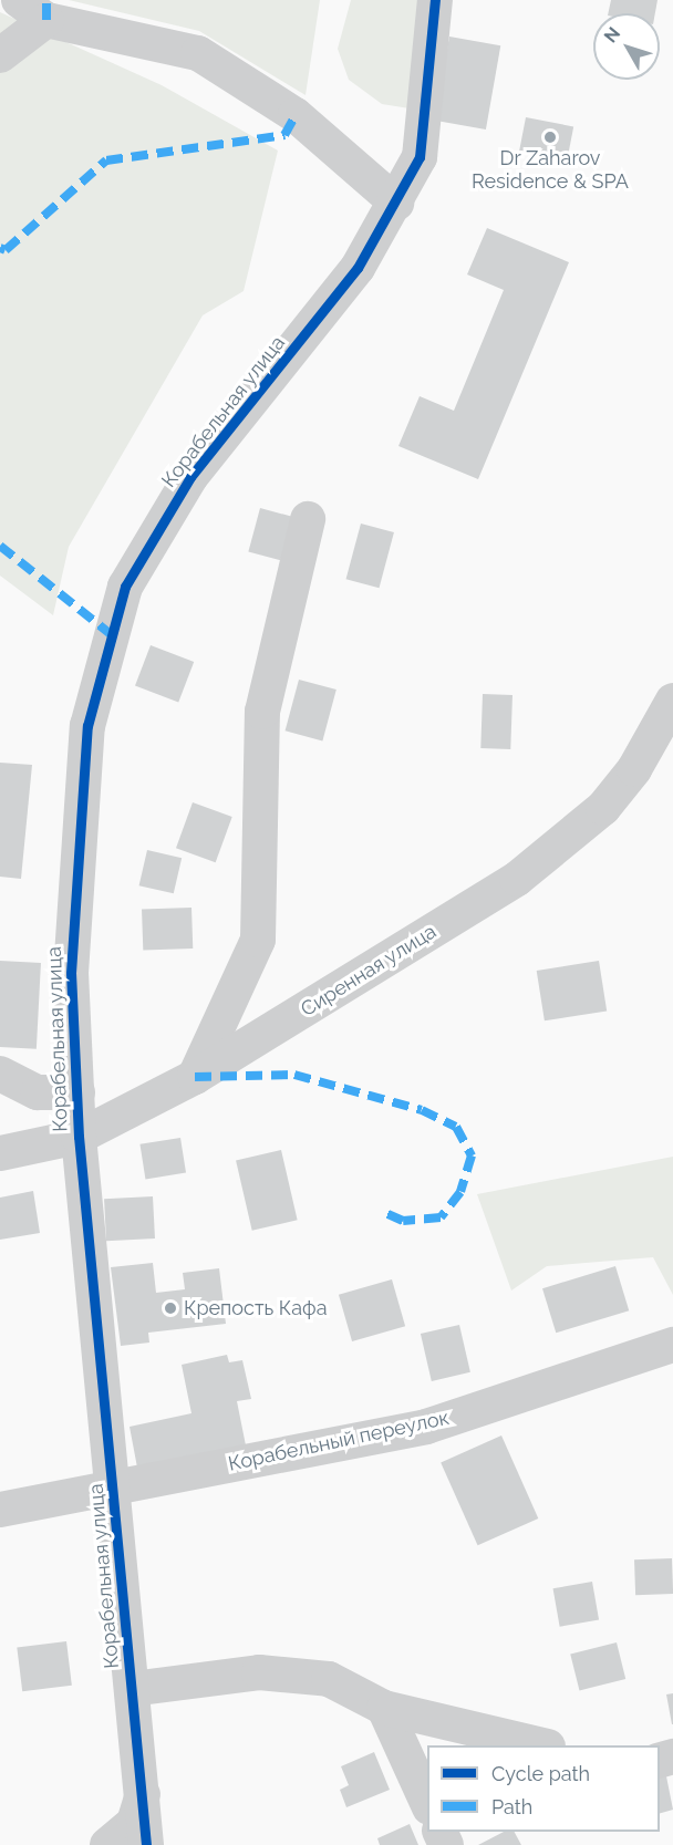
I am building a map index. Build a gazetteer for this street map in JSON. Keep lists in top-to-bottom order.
{
  "streets": {
    "street": ["Корабельная улица", "Сиренная улица", "Корабельный переулок"]
  },
  "crossings": [
    ["Корабельная улица", "Сиренная улица"],
    ["Корабельная улица", "Корабельный переулок"]
  ],
  "places": ["Dr Zaharov Residence & SPA", "Крепость Кафа"],
  "legend": ["Cycle path", "Path"],
  "north": "top left"
}
